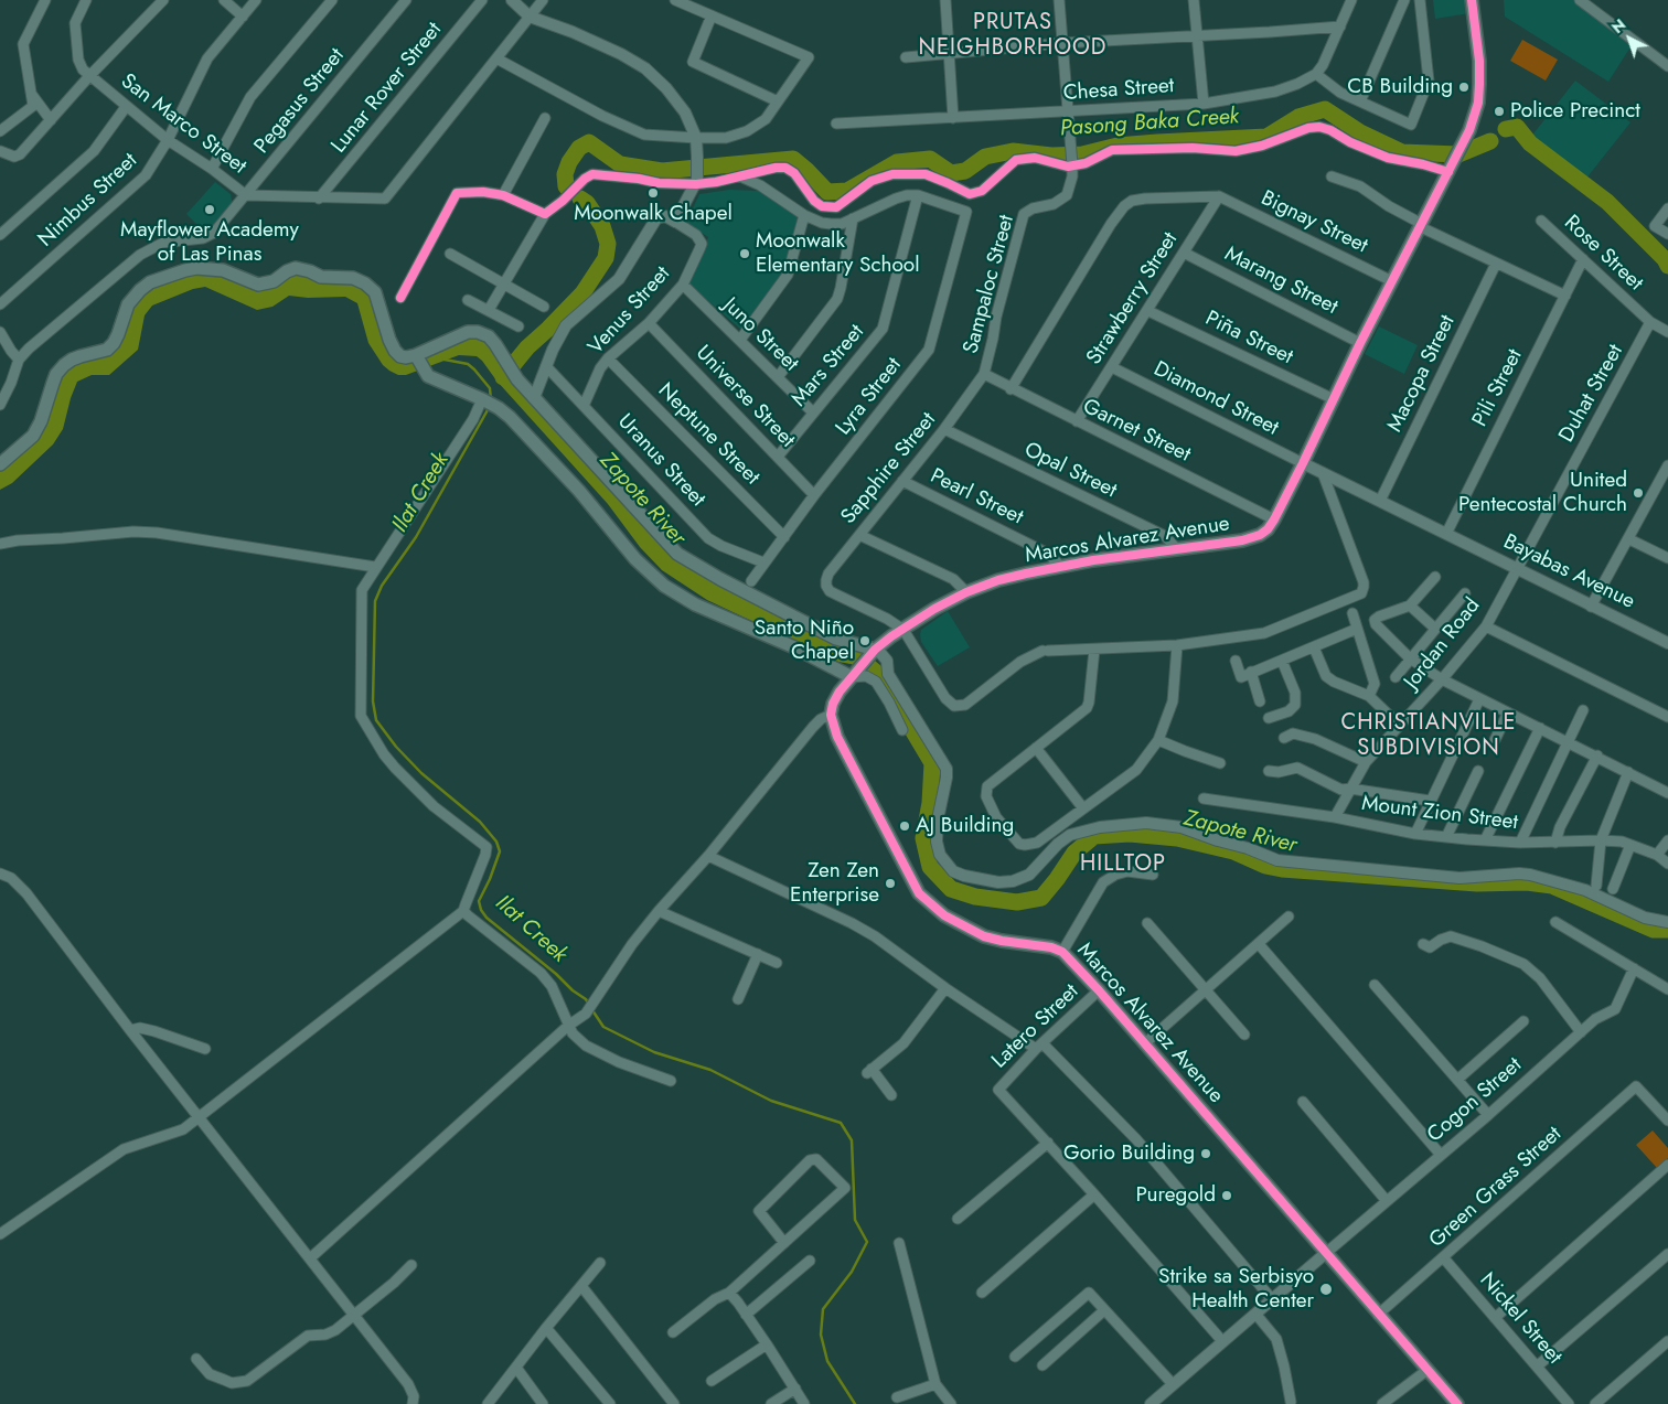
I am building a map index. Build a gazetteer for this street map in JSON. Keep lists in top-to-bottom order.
{
  "streets": {
    "main road": ["Marcos Alvarez Avenue"],
    "street": [
      "Lunar Rover Street",
      "Chesa Street",
      "Pegasus Street",
      "San Marco Street",
      "Nimbus Street",
      "Bignay Street",
      "Rose Street",
      "Marang Street",
      "Sampaloc Street",
      "Strawberry Street",
      "Venus Street",
      "Juno Street",
      "Piña Street",
      "Mars Street",
      "Macopa Street",
      "Pili Street",
      "Duhat Street",
      "Universe Street",
      "Lyra Street",
      "Diamond Street",
      "Garnet Street",
      "Neptune Street",
      "Uranus Street",
      "Sapphire Street",
      "Opal Street",
      "Pearl Street",
      "Bayabas Avenue",
      "Jordan Road",
      "Mount Zion Street",
      "Latero Street",
      "Cogon Street",
      "Green Grass Street",
      "Nickel Street"
    ]
  },
  "crossings": [
    ["Lunar Rover Street", "San Marco Street"],
    ["Pegasus Street", "San Marco Street"],
    ["San Marco Street", "Nimbus Street"],
    ["Bignay Street", "Strawberry Street"],
    ["Bignay Street", "Marcos Alvarez Avenue"],
    ["Rose Street", "Pili Street"],
    ["Rose Street", "Duhat Street"],
    ["Marang Street", "Strawberry Street"],
    ["Marang Street", "Marcos Alvarez Avenue"],
    ["Sampaloc Street", "Garnet Street"],
    ["Sampaloc Street", "Sapphire Street"],
    ["Strawberry Street", "Piña Street"],
    ["Strawberry Street", "Diamond Street"],
    ["Strawberry Street", "Garnet Street"],
    ["Venus Street", "Juno Street"],
    ["Venus Street", "Universe Street"],
    ["Venus Street", "Neptune Street"],
    ["Venus Street", "Uranus Street"],
    ["Juno Street", "Mars Street"],
    ["Piña Street", "Marcos Alvarez Avenue"],
    ["Mars Street", "Universe Street"],
    ["Mars Street", "Lyra Street"],
    ["Macopa Street", "Bayabas Avenue"],
    ["Pili Street", "Bayabas Avenue"],
    ["Duhat Street", "Bayabas Avenue"],
    ["Duhat Street", "Jordan Road"],
    ["Universe Street", "Lyra Street"],
    ["Lyra Street", "Neptune Street"],
    ["Lyra Street", "Uranus Street"],
    ["Diamond Street", "Marcos Alvarez Avenue"],
    ["Diamond Street", "Bayabas Avenue"],
    ["Garnet Street", "Sapphire Street"],
    ["Garnet Street", "Marcos Alvarez Avenue"],
    ["Sapphire Street", "Opal Street"],
    ["Sapphire Street", "Pearl Street"],
    ["Sapphire Street", "Marcos Alvarez Avenue"],
    ["Opal Street", "Marcos Alvarez Avenue"],
    ["Pearl Street", "Marcos Alvarez Avenue"],
    ["Marcos Alvarez Avenue", "Bayabas Avenue"],
    ["Marcos Alvarez Avenue", "Latero Street"],
    ["Marcos Alvarez Avenue", "Cogon Street"],
    ["Marcos Alvarez Avenue", "Green Grass Street"],
    ["Bayabas Avenue", "Jordan Road"],
    ["Jordan Road", "Mount Zion Street"],
    ["Green Grass Street", "Nickel Street"]
  ],
  "districts": ["PRUTAS NEIGHBORHOOD", "CHRISTIANVILLE SUBDIVISION", "HILLTOP"],
  "water": ["Pasong Baka Creek", "Ilat Creek", "Zapote River"],
  "places": [
    "CB Building",
    "Police Precinct",
    "Moonwalk Chapel",
    "Mayflower Academy of Las Pinas",
    "Moonwalk Elementary School",
    "United Pentecostal Church",
    "Santo Niño Chapel",
    "AJ Building",
    "Zen Zen Enterprise",
    "Gorio Building",
    "Puregold",
    "Strike sa Serbisyo Health Center"
  ],
  "north": "top left"
}
